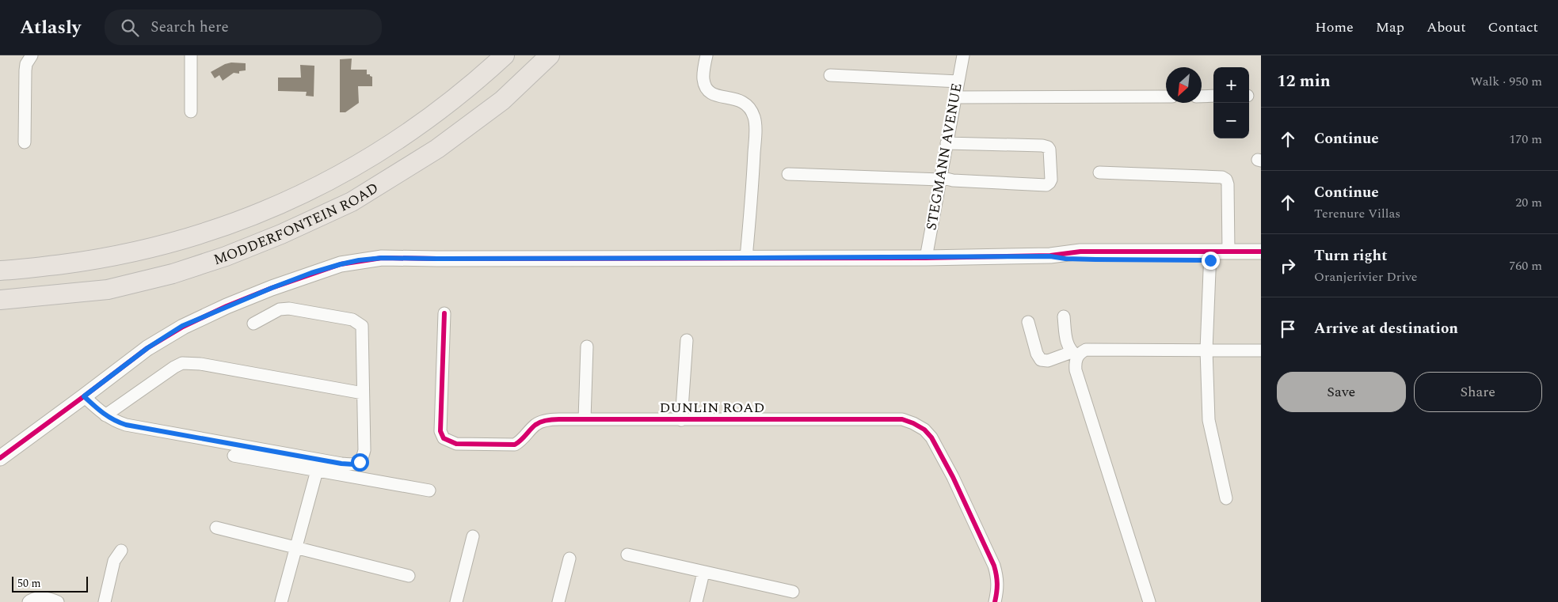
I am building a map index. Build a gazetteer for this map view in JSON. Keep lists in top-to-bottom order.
{
  "streets": {
    "main road": ["MODDERFONTEIN ROAD"],
    "street": ["STEGMANN AVENUE", "DUNLIN ROAD"]
  },
  "scale_bar": "50 m",
  "north": "bottom left",
  "page": {
    "header": "Atlasly",
    "search": "Search here",
    "nav": [
      "Home",
      "Map",
      "About",
      "Contact"
    ],
    "heading": ["12 min", "Walk · 950 m"],
    "map_buttons": ["+", "−"],
    "list": [
      ["Continue", "170 m"],
      ["Continue", "Terenure Villas", "20 m"],
      ["Turn right", "Oranjerivier Drive", "760 m"],
      "Arrive at destination"
    ],
    "buttons": ["Save", "Share"],
    "scale": "50 m"
  }
}
